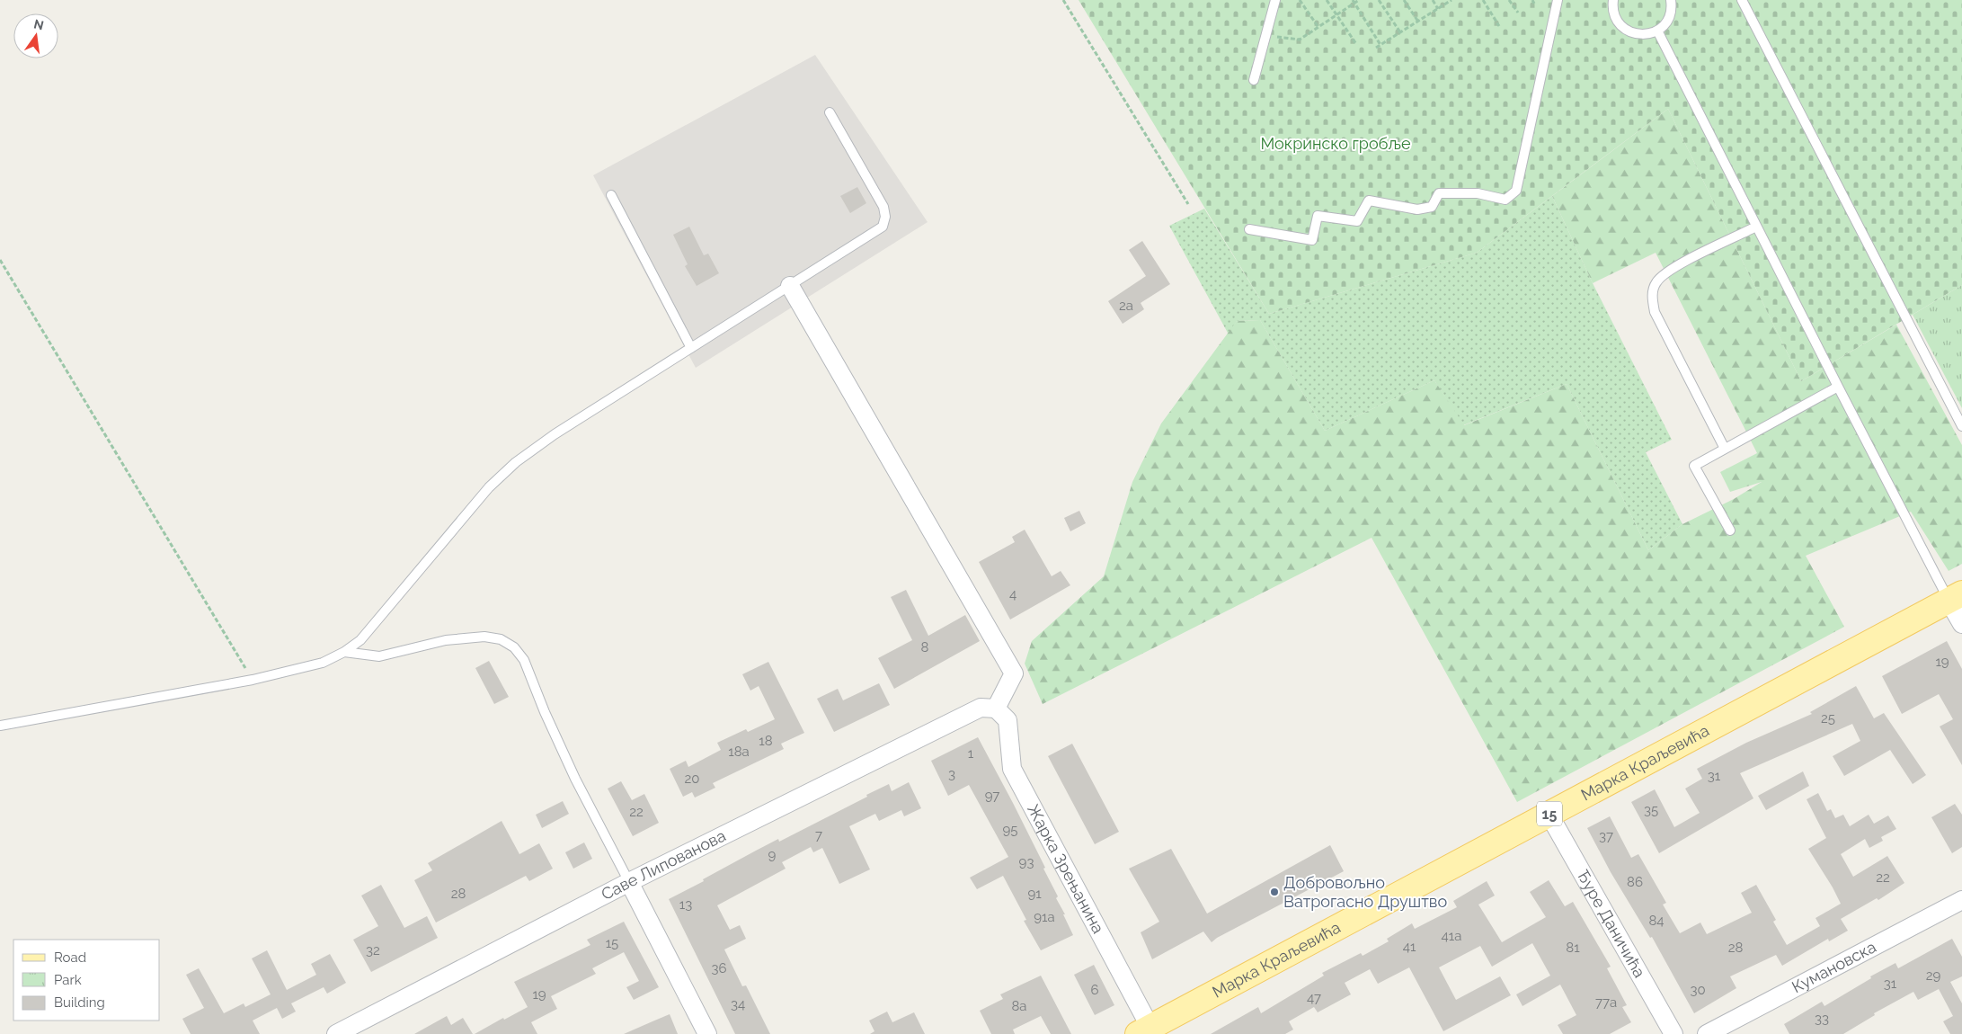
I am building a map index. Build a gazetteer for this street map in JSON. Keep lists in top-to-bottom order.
{
  "streets": {
    "main road": ["Марка Краљевића", "15"],
    "street": [
      "Саве Липованова",
      "Жарка Зрењанина",
      "Ђуре Даничића",
      "Кумановска"
    ]
  },
  "crossings": [
    ["Марка Краљевића", "Жарка Зрењанина"],
    ["Марка Краљевића", "Ђуре Даничића"],
    ["Саве Липованова", "Жарка Зрењанина"]
  ],
  "parks": ["Мокринско гробље"],
  "places": ["Добровољно Ватрогасно Друштво"],
  "house_numbers": [
    "2a",
    "4",
    "8",
    "19",
    "25",
    "18",
    "18a",
    "1",
    "3",
    "31",
    "20",
    "97",
    "35",
    "22",
    "95",
    "7",
    "37",
    "9",
    "93",
    "22",
    "86",
    "28",
    "91",
    "13",
    "91a",
    "84",
    "41a",
    "15",
    "41",
    "81",
    "28",
    "32",
    "36",
    "29",
    "31",
    "6",
    "30",
    "19",
    "47",
    "77a",
    "34",
    "8a",
    "33"
  ],
  "legend": ["Road", "Park", "Building"],
  "north": "top"
}
